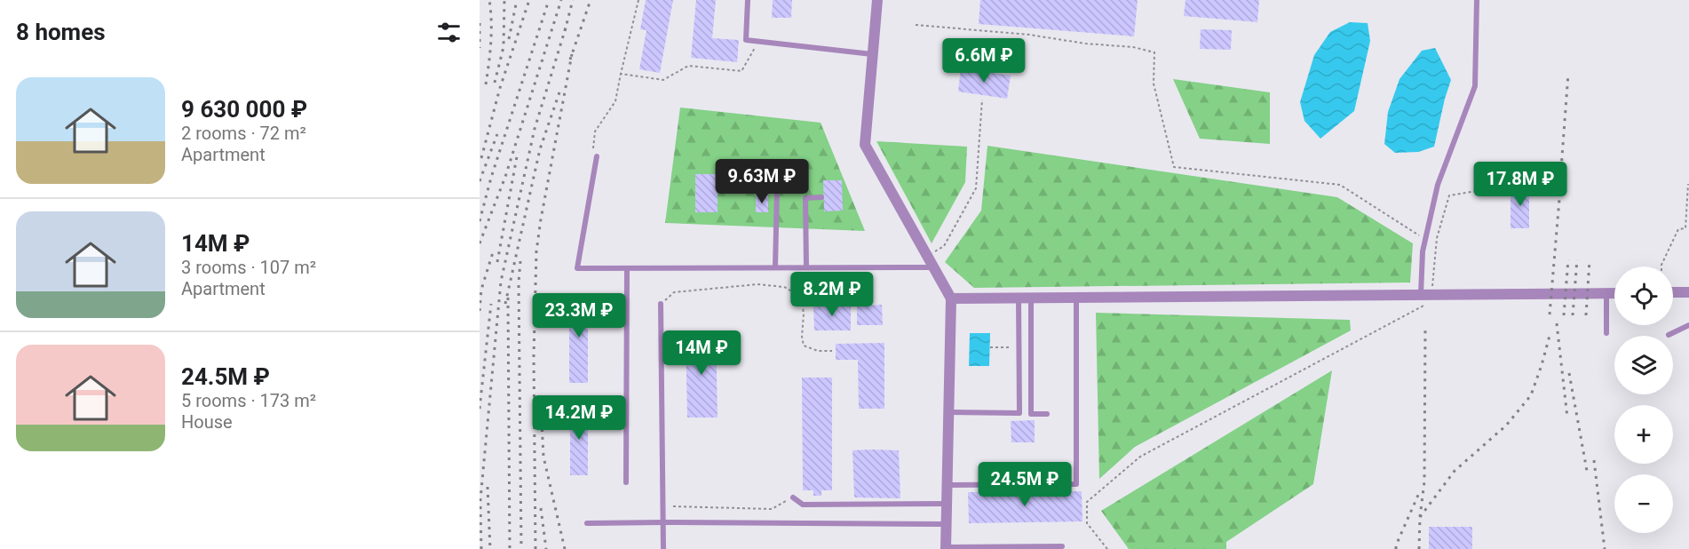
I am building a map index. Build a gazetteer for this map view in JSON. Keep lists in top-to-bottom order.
{
  "page": {
    "heading": "8 homes",
    "price": [
      "6.6M ₽",
      "9.63M ₽",
      "17.8M ₽",
      "8.2M ₽",
      "23.3M ₽",
      "14M ₽",
      "14.2M ₽",
      "24.5M ₽"
    ],
    "list": [
      {
        "name": "9 630 000 ₽",
        "note": "2 rooms · 72 m² · Apartment"
      },
      {
        "name": "14M ₽",
        "note": "3 rooms · 107 m² · Apartment"
      },
      {
        "name": "24.5M ₽",
        "note": "5 rooms · 173 m² · House"
      }
    ],
    "map_buttons": ["+", "−"]
  }
}
